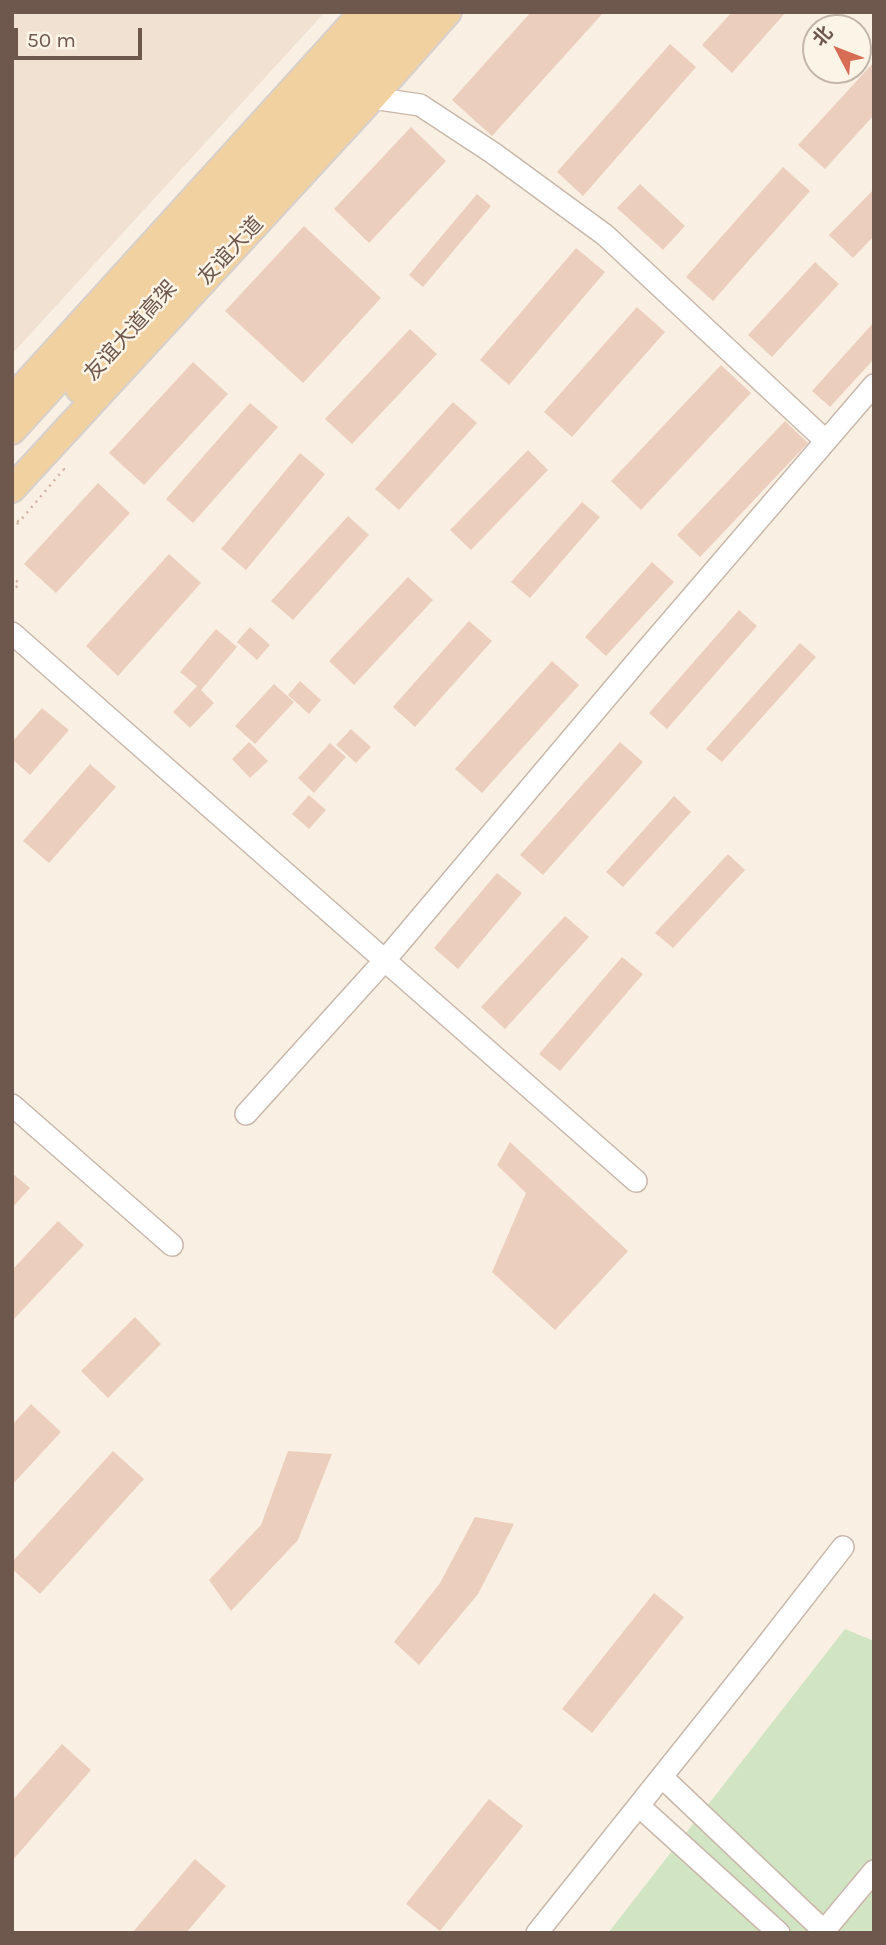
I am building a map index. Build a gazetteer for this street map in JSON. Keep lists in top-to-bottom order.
{
  "streets": {
    "main road": ["友谊大道", "友谊大道高架"]
  },
  "scale_bar": "50 m",
  "north": "top left"
}
